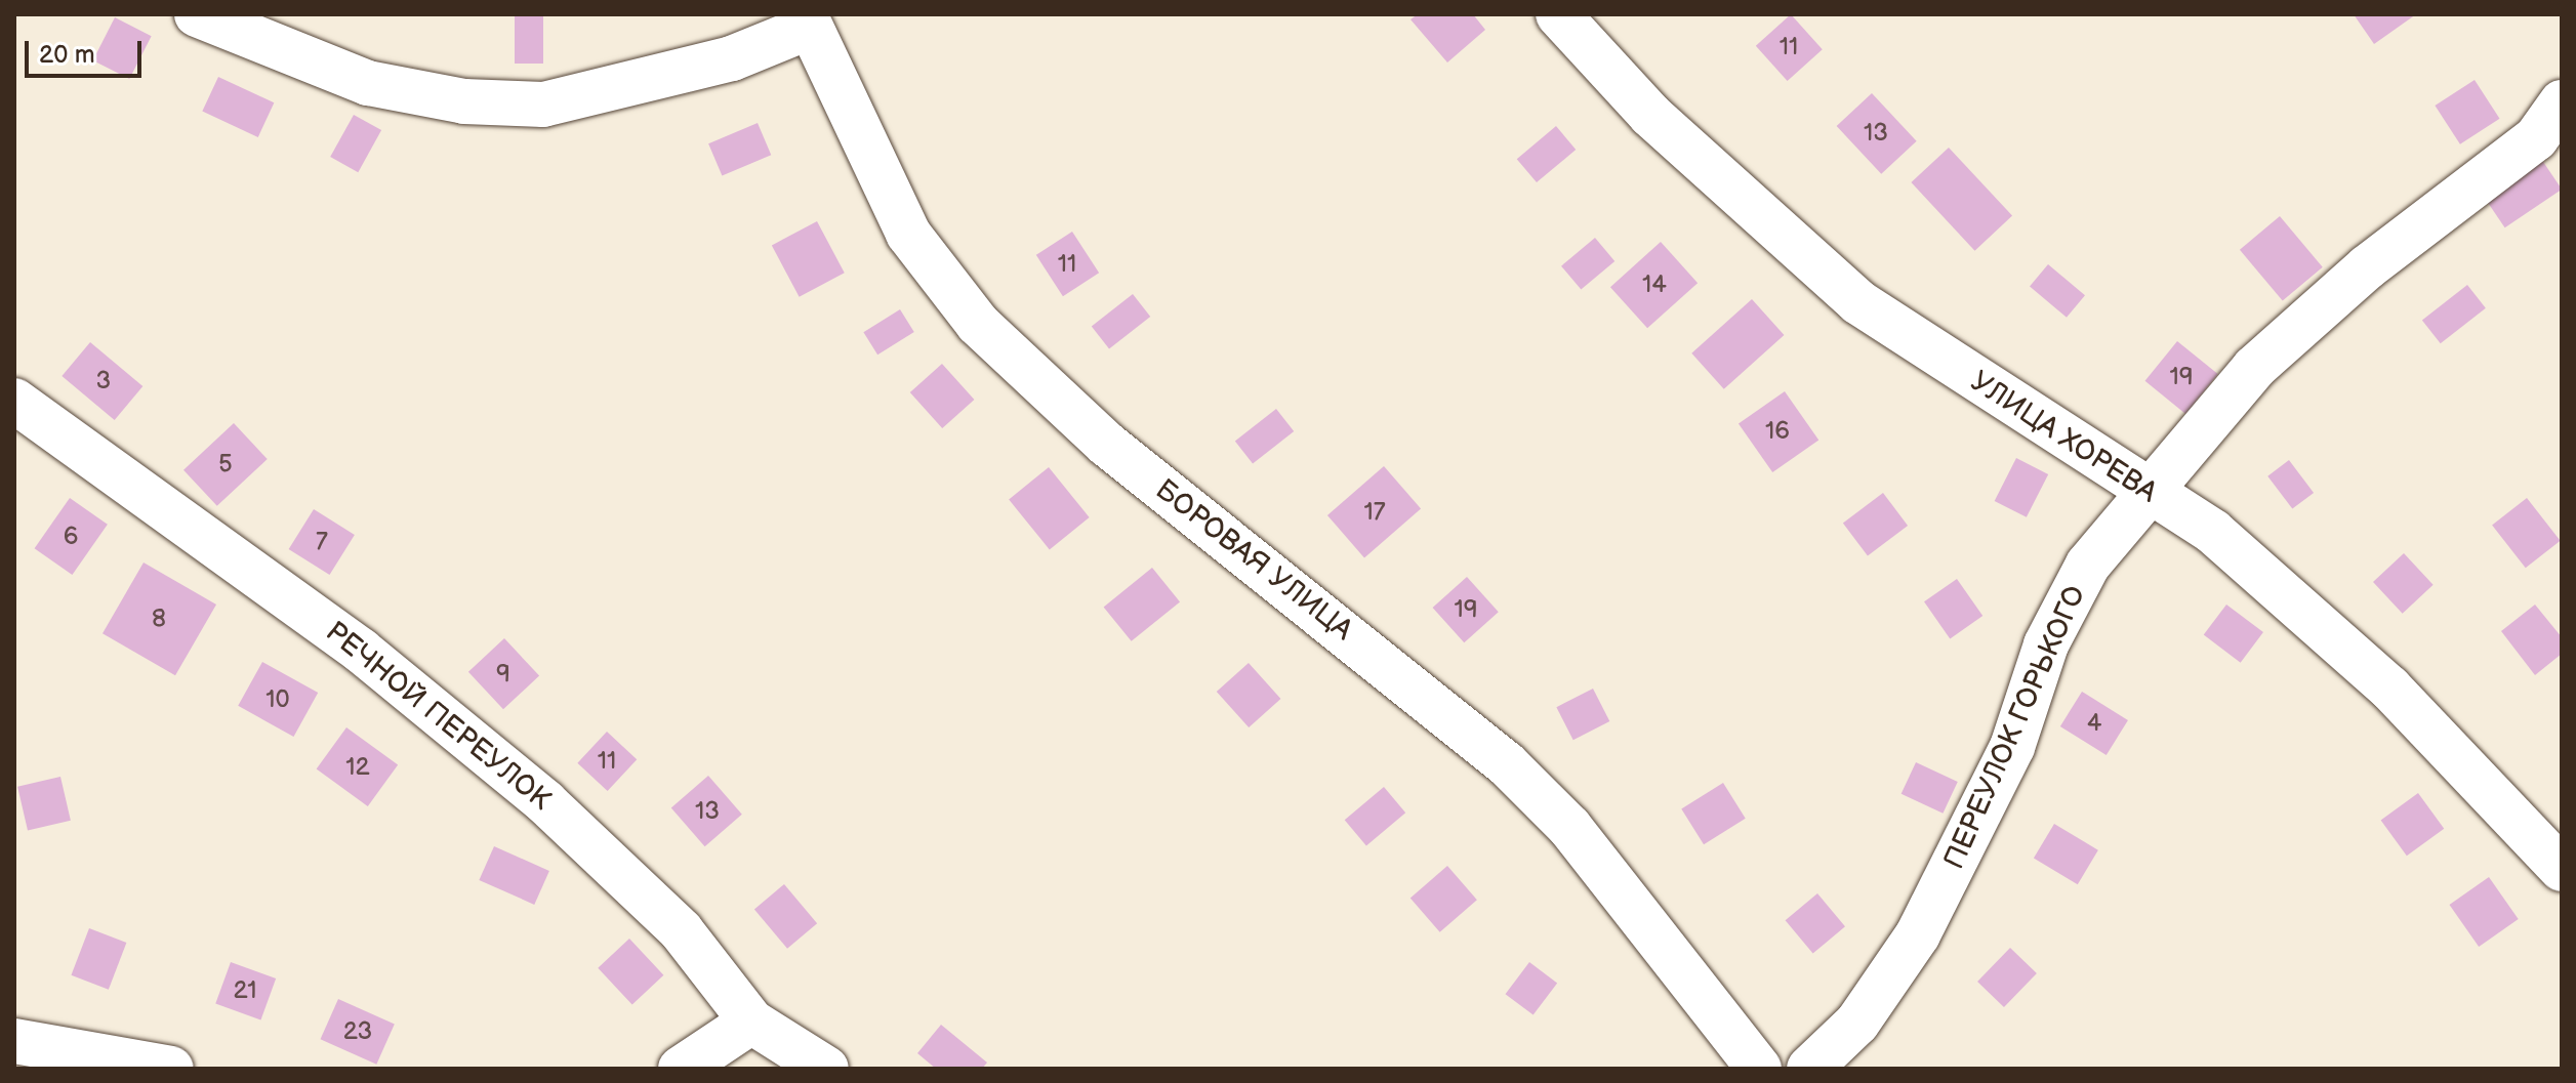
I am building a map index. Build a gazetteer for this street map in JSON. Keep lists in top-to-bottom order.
{
  "streets": {
    "street": [
      "УЛИЦА ХОРЕВА",
      "БОРОВАЯ УЛИЦА",
      "РЕЧНОЙ ПЕРЕУЛОК",
      "ПЕРЕУЛОК ГОРЬКОГО"
    ]
  },
  "crossings": [
    ["УЛИЦА ХОРЕВА", "ПЕРЕУЛОК ГОРЬКОГО"]
  ],
  "house_numbers": [
    "11",
    "13",
    "11",
    "14",
    "19",
    "3",
    "16",
    "5",
    "17",
    "6",
    "7",
    "19",
    "8",
    "9",
    "10",
    "4",
    "11",
    "12",
    "13",
    "21",
    "23"
  ],
  "scale_bar": "20 m"
}
